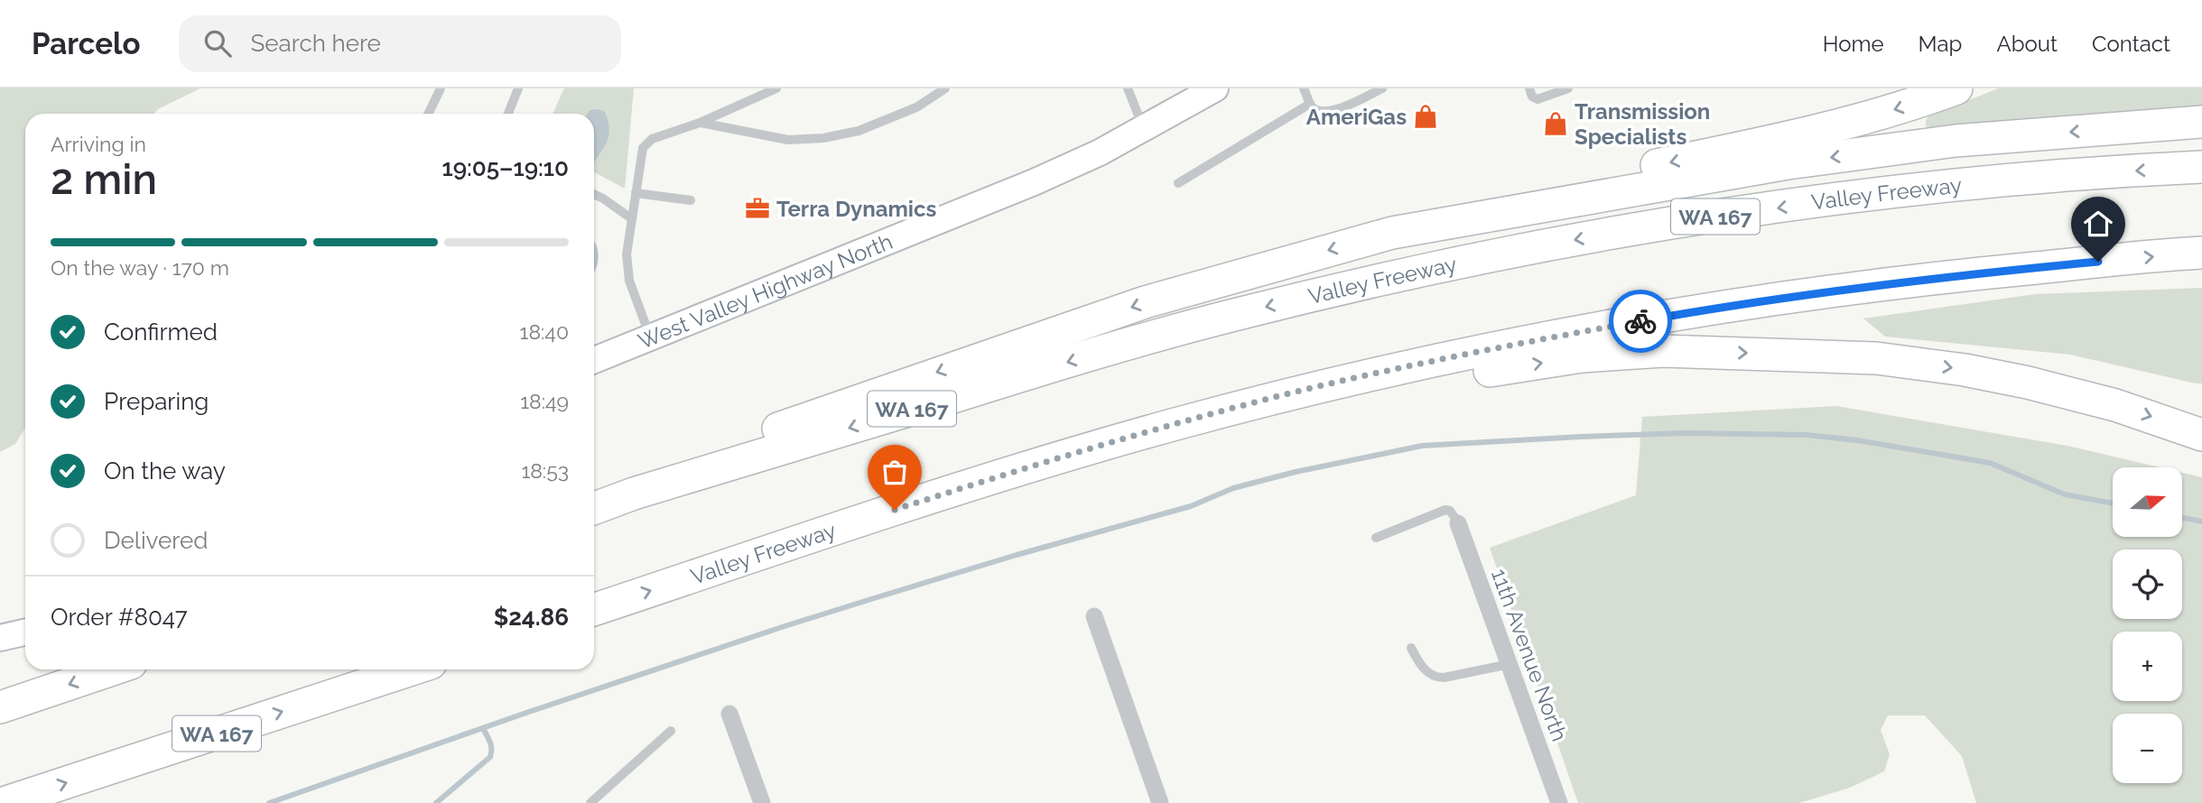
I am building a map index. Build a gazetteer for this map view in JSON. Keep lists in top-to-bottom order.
{
  "streets": {
    "highway": ["Valley Freeway", "WA 167"],
    "main road": ["West Valley Highway North"],
    "street": ["11th Avenue North"]
  },
  "places": {
    "shop": ["AmeriGas", "Transmission Specialists"],
    "office": ["Terra Dynamics"]
  },
  "north": "right",
  "page": {
    "header": "Parcelo",
    "search": "Search here",
    "nav": [
      "Home",
      "Map",
      "About",
      "Contact"
    ],
    "heading": ["2 min", "Arriving in", "19:05–19:10"],
    "panel": ["Order #8047", "$24.86"],
    "bar": "On the way · 170 m",
    "list": [
      ["Confirmed", "18:40"],
      ["Preparing", "18:49"],
      ["On the way", "18:53"],
      "Delivered"
    ],
    "map_buttons": ["+", "−"]
  }
}
